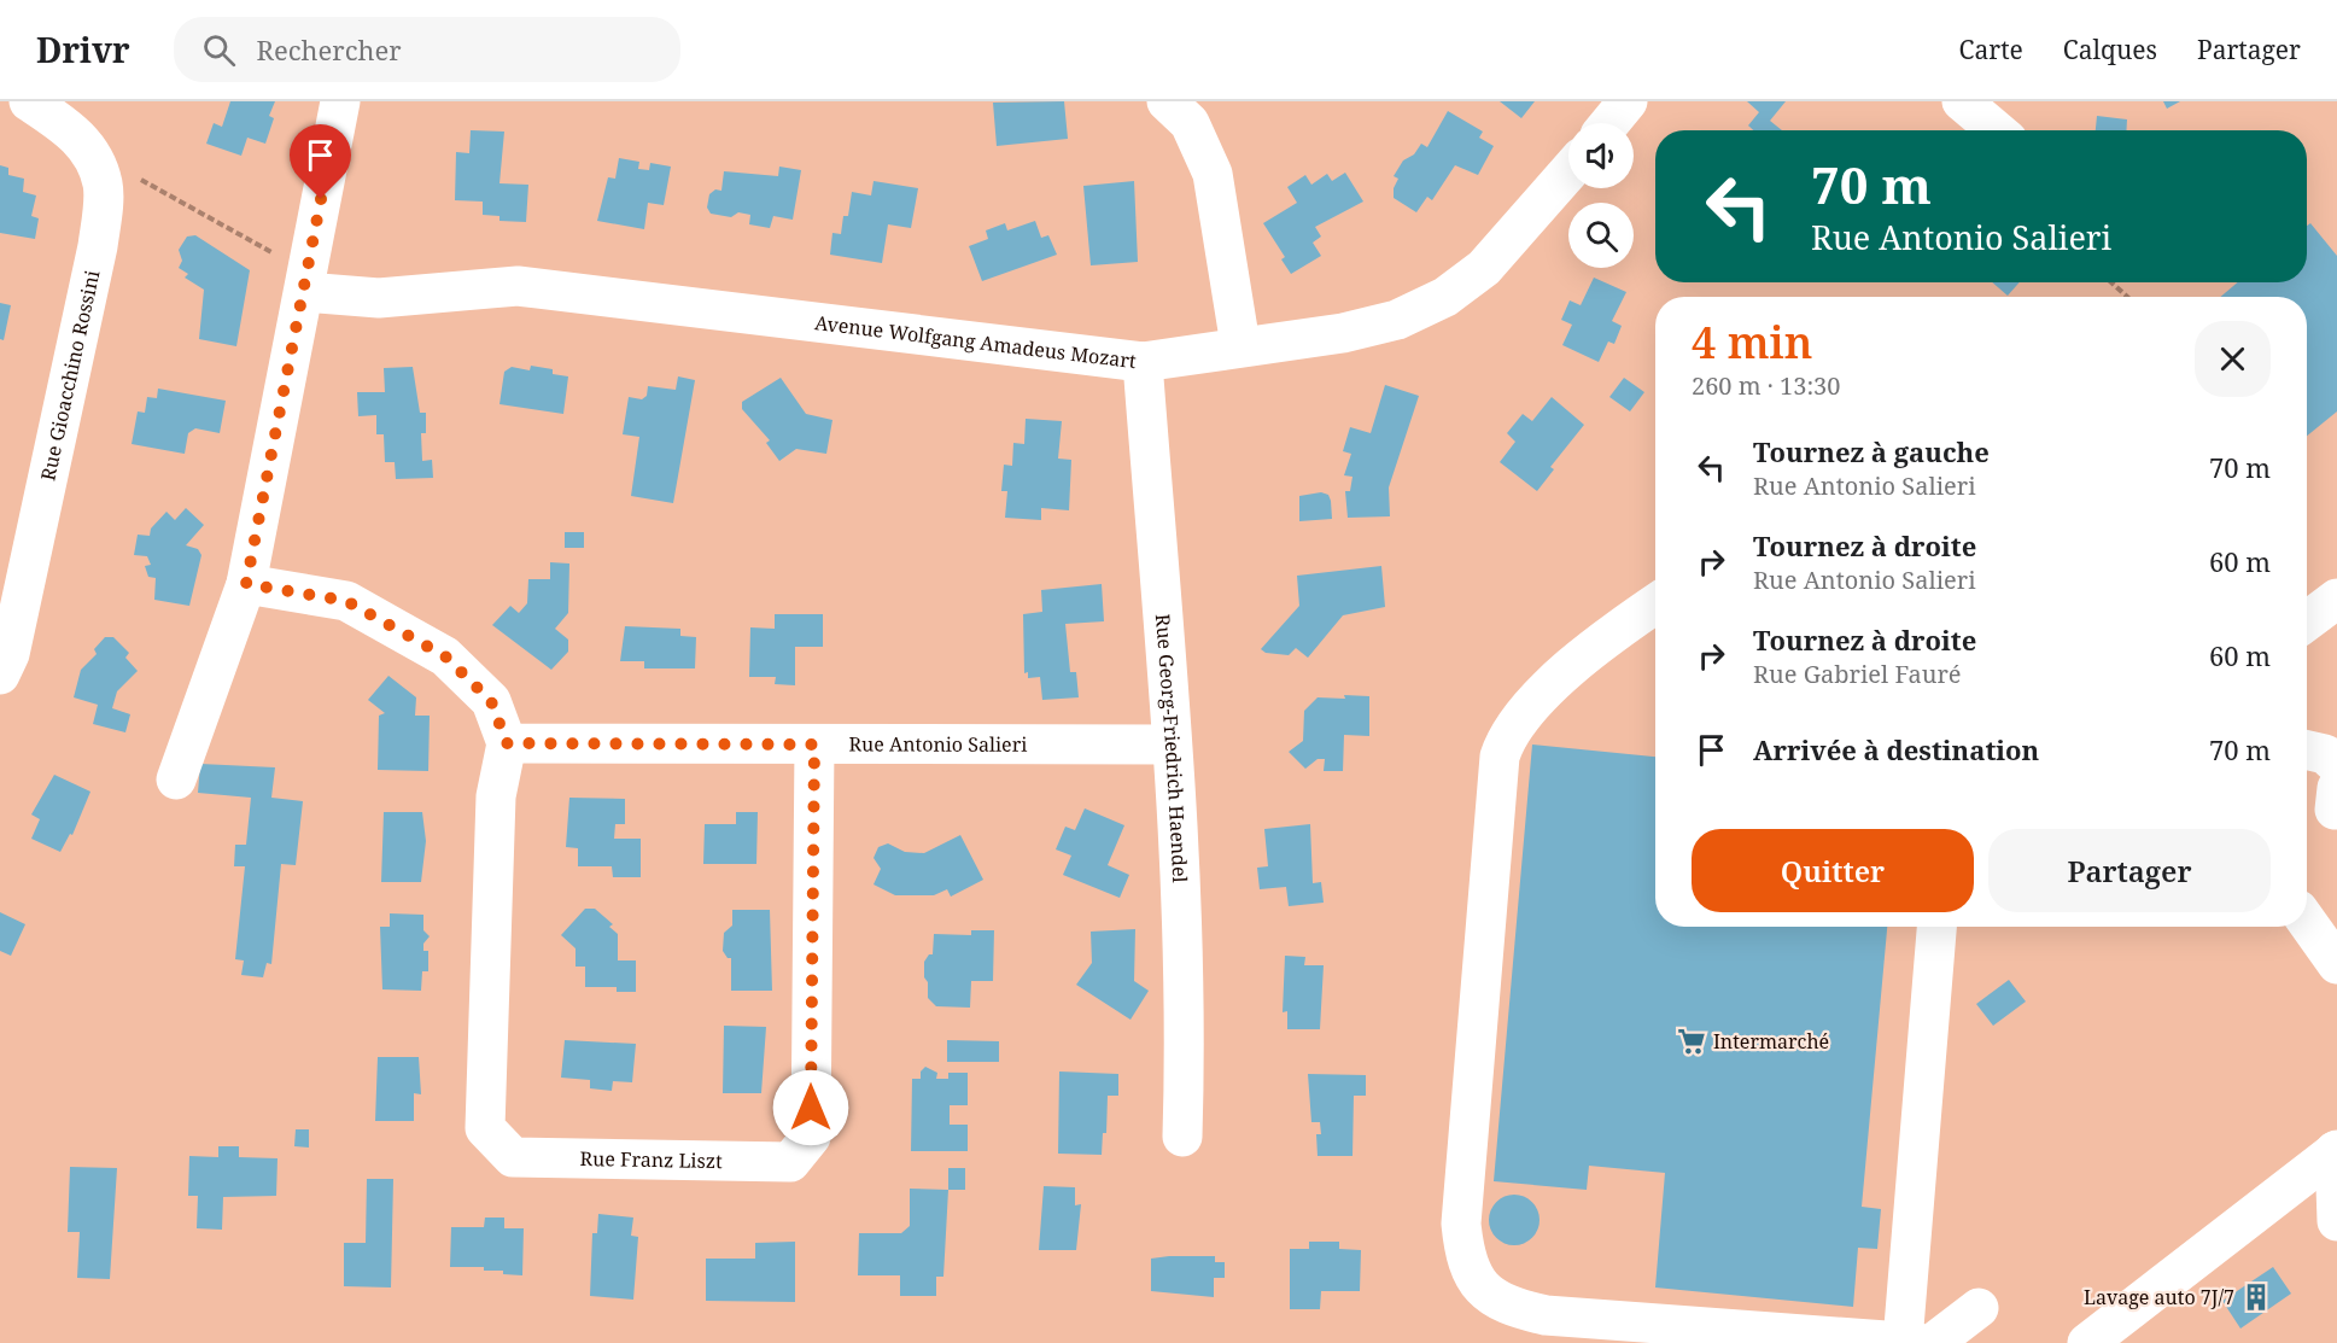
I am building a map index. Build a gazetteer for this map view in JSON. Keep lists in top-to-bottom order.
{
  "streets": {
    "street": [
      "Avenue Wolfgang Amadeus Mozart",
      "Rue Gioacchino Rossini",
      "Rue Antonio Salieri",
      "Rue Georg-Friedrich Haendel",
      "Rue Franz Liszt"
    ]
  },
  "crossings": [
    ["Avenue Wolfgang Amadeus Mozart", "Rue Georg-Friedrich Haendel"],
    ["Rue Antonio Salieri", "Rue Georg-Friedrich Haendel"],
    ["Rue Antonio Salieri", "Rue Franz Liszt"]
  ],
  "places": {
    "supermarket": ["Intermarché"],
    "building": ["Lavage auto 7J/7"]
  },
  "page": {
    "header": "Drivr",
    "search": "Rechercher",
    "nav": ["Carte", "Calques", "Partager"],
    "turn": ["70 m", "Rue Antonio Salieri"],
    "heading": ["4 min", "260 m · 13:30"],
    "list": [
      {
        "name": "Tournez à gauche",
        "note": "Rue Antonio Salieri",
        "value": "70 m"
      },
      {
        "name": "Tournez à droite",
        "note": "Rue Antonio Salieri",
        "value": "60 m"
      },
      {
        "name": "Tournez à droite",
        "note": "Rue Gabriel Fauré",
        "value": "60 m"
      },
      {
        "name": "Arrivée à destination",
        "value": "70 m"
      }
    ],
    "buttons": ["Quitter", "Partager"]
  }
}
